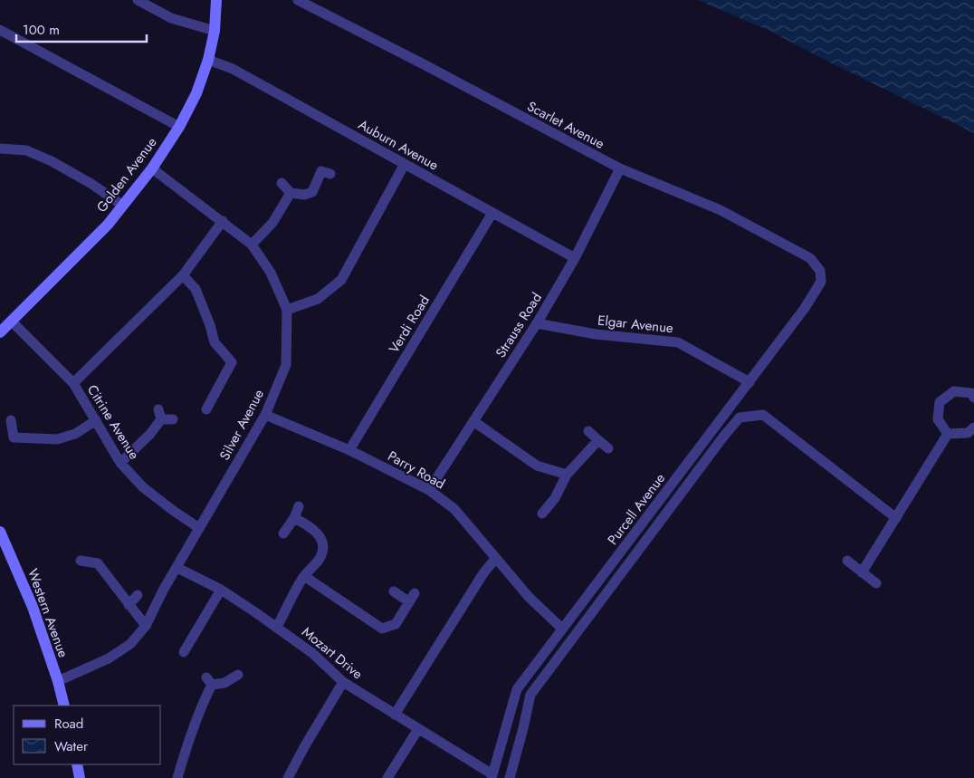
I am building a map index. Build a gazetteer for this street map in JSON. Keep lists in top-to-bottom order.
{
  "streets": {
    "street": [
      "Scarlet Avenue",
      "Auburn Avenue",
      "Golden Avenue",
      "Verdi Road",
      "Elgar Avenue",
      "Strauss Road",
      "Citrine Avenue",
      "Silver Avenue",
      "Parry Road",
      "Purcell Avenue",
      "Western Avenue",
      "Mozart Drive"
    ]
  },
  "crossings": [
    ["Scarlet Avenue", "Strauss Road"],
    ["Scarlet Avenue", "Purcell Avenue"],
    ["Auburn Avenue", "Golden Avenue"],
    ["Auburn Avenue", "Verdi Road"],
    ["Auburn Avenue", "Strauss Road"],
    ["Golden Avenue", "Citrine Avenue"],
    ["Golden Avenue", "Silver Avenue"],
    ["Verdi Road", "Parry Road"],
    ["Elgar Avenue", "Strauss Road"],
    ["Elgar Avenue", "Purcell Avenue"],
    ["Strauss Road", "Parry Road"],
    ["Citrine Avenue", "Silver Avenue"],
    ["Silver Avenue", "Parry Road"],
    ["Silver Avenue", "Western Avenue"],
    ["Silver Avenue", "Mozart Drive"],
    ["Parry Road", "Purcell Avenue"],
    ["Purcell Avenue", "Mozart Drive"]
  ],
  "legend": ["Road", "Water"],
  "scale_bar": "100 m"
}
